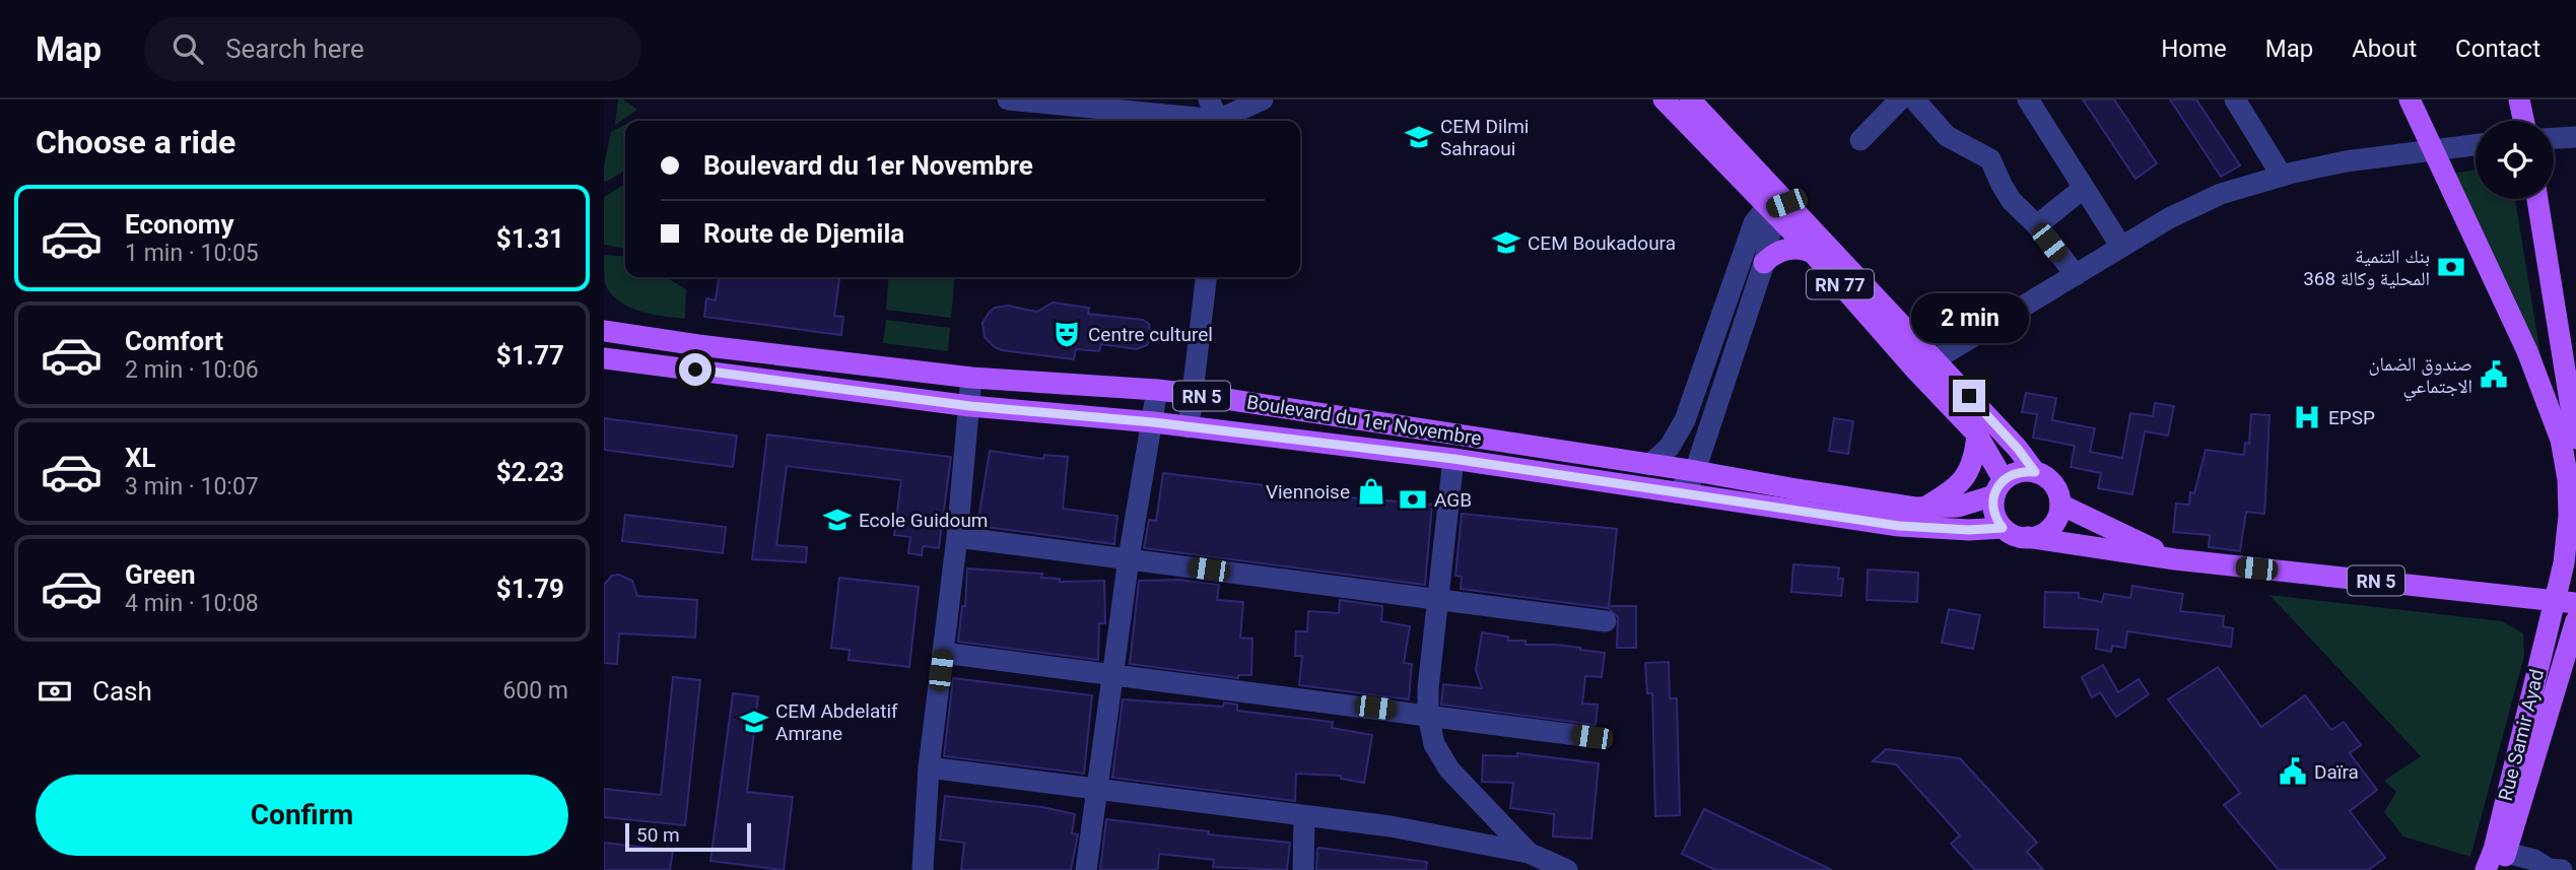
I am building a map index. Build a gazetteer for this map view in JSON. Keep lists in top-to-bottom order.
{
  "streets": {
    "main road": [
      "RN 77",
      "RN 5",
      "Boulevard du 1er Novembre",
      "Rue Samir Ayad"
    ]
  },
  "crossings": [
    ["RN 77", "RN 5"],
    ["RN 77", "Boulevard du 1er Novembre"],
    ["RN 5", "Boulevard du 1er Novembre"],
    ["RN 5", "Rue Samir Ayad"]
  ],
  "places": {
    "school or university": [
      "CEM Dilmi Sahraoui",
      "CEM Boukadoura",
      "Ecole Guidoum",
      "CEM Abdelatif Amrane"
    ],
    "bank": ["بنك التنمية المحلية وكالة 368", "AGB"],
    "theatre": ["Centre culturel"],
    "public building": ["صندوق الضمان الاجتماعي", "Daïra"],
    "hospital": ["EPSP"],
    "shop": ["Viennoise"]
  },
  "scale_bar": "50 m",
  "page": {
    "header": "Map",
    "search": "Search here",
    "nav": [
      "Home",
      "Map",
      "About",
      "Contact"
    ],
    "heading": "Choose a ride",
    "banner": ["Boulevard du 1er Novembre", "Route de Djemila"],
    "list": [
      {
        "name": "Economy",
        "note": "1 min · 10:05",
        "value": "$1.31"
      },
      {
        "name": "Comfort",
        "note": "2 min · 10:06",
        "value": "$1.77"
      },
      {
        "name": "XL",
        "note": "3 min · 10:07",
        "value": "$2.23"
      },
      {
        "name": "Green",
        "note": "4 min · 10:08",
        "value": "$1.79"
      }
    ],
    "bubble": "2 min",
    "pay": ["Cash", "600 m"],
    "buttons": "Confirm",
    "scale": "50 m"
  }
}
